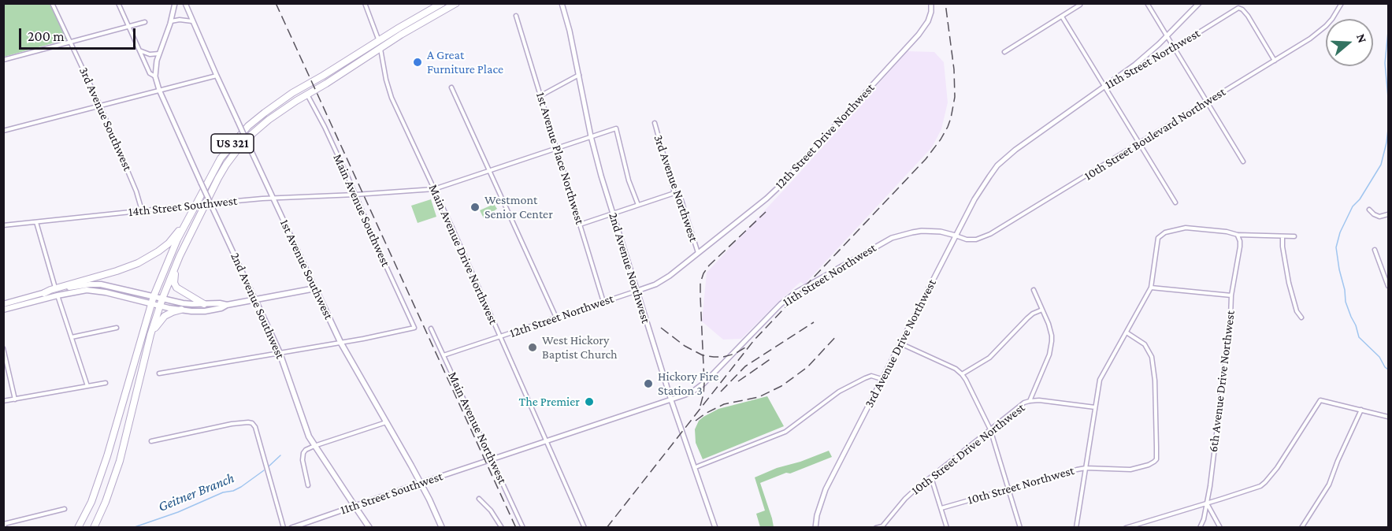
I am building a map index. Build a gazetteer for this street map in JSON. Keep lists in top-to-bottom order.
{
  "streets": {
    "highway": ["US 321"],
    "main road": [
      "11th Street Northwest",
      "12th Street Drive Northwest",
      "2nd Avenue Northwest",
      "1st Avenue Southwest",
      "2nd Avenue Southwest",
      "12th Street Northwest",
      "3rd Avenue Drive Northwest",
      "11th Street Southwest"
    ],
    "street": [
      "3rd Avenue Southwest",
      "10th Street Boulevard Northwest",
      "1st Avenue Place Northwest",
      "3rd Avenue Northwest",
      "14th Street Southwest",
      "Main Avenue Southwest",
      "Main Avenue Drive Northwest",
      "6th Avenue Drive Northwest",
      "Main Avenue Northwest",
      "10th Street Drive Northwest",
      "10th Street Northwest"
    ]
  },
  "crossings": [
    ["11th Street Northwest", "10th Street Boulevard Northwest"],
    ["11th Street Northwest", "Main Avenue Drive Northwest"],
    ["11th Street Northwest", "2nd Avenue Northwest"],
    ["11th Street Northwest", "3rd Avenue Drive Northwest"],
    ["11th Street Northwest", "Main Avenue Northwest"],
    ["11th Street Northwest", "11th Street Southwest"],
    ["3rd Avenue Southwest", "14th Street Southwest"],
    ["10th Street Boulevard Northwest", "3rd Avenue Drive Northwest"],
    ["12th Street Drive Northwest", "3rd Avenue Northwest"],
    ["12th Street Drive Northwest", "12th Street Northwest"],
    ["US 321", "Main Avenue Southwest"],
    ["US 321", "Main Avenue Drive Northwest"],
    ["1st Avenue Place Northwest", "14th Street Southwest"],
    ["1st Avenue Place Northwest", "12th Street Northwest"],
    ["3rd Avenue Northwest", "12th Street Northwest"],
    ["14th Street Southwest", "Main Avenue Southwest"],
    ["14th Street Southwest", "Main Avenue Drive Northwest"],
    ["14th Street Southwest", "2nd Avenue Northwest"],
    ["14th Street Southwest", "1st Avenue Southwest"],
    ["14th Street Southwest", "2nd Avenue Southwest"],
    ["Main Avenue Southwest", "1st Avenue Southwest"],
    ["Main Avenue Drive Northwest", "12th Street Northwest"],
    ["2nd Avenue Northwest", "12th Street Northwest"],
    ["1st Avenue Southwest", "11th Street Southwest"],
    ["2nd Avenue Southwest", "11th Street Southwest"],
    ["12th Street Northwest", "Main Avenue Northwest"],
    ["Main Avenue Northwest", "11th Street Southwest"]
  ],
  "water": ["Geitner Branch"],
  "places": [
    "A Great Furniture Place",
    "Westmont Senior Center",
    "West Hickory Baptist Church",
    "Hickory Fire Station 3",
    "The Premier"
  ],
  "scale_bar": "200 m",
  "north": "right"
}
